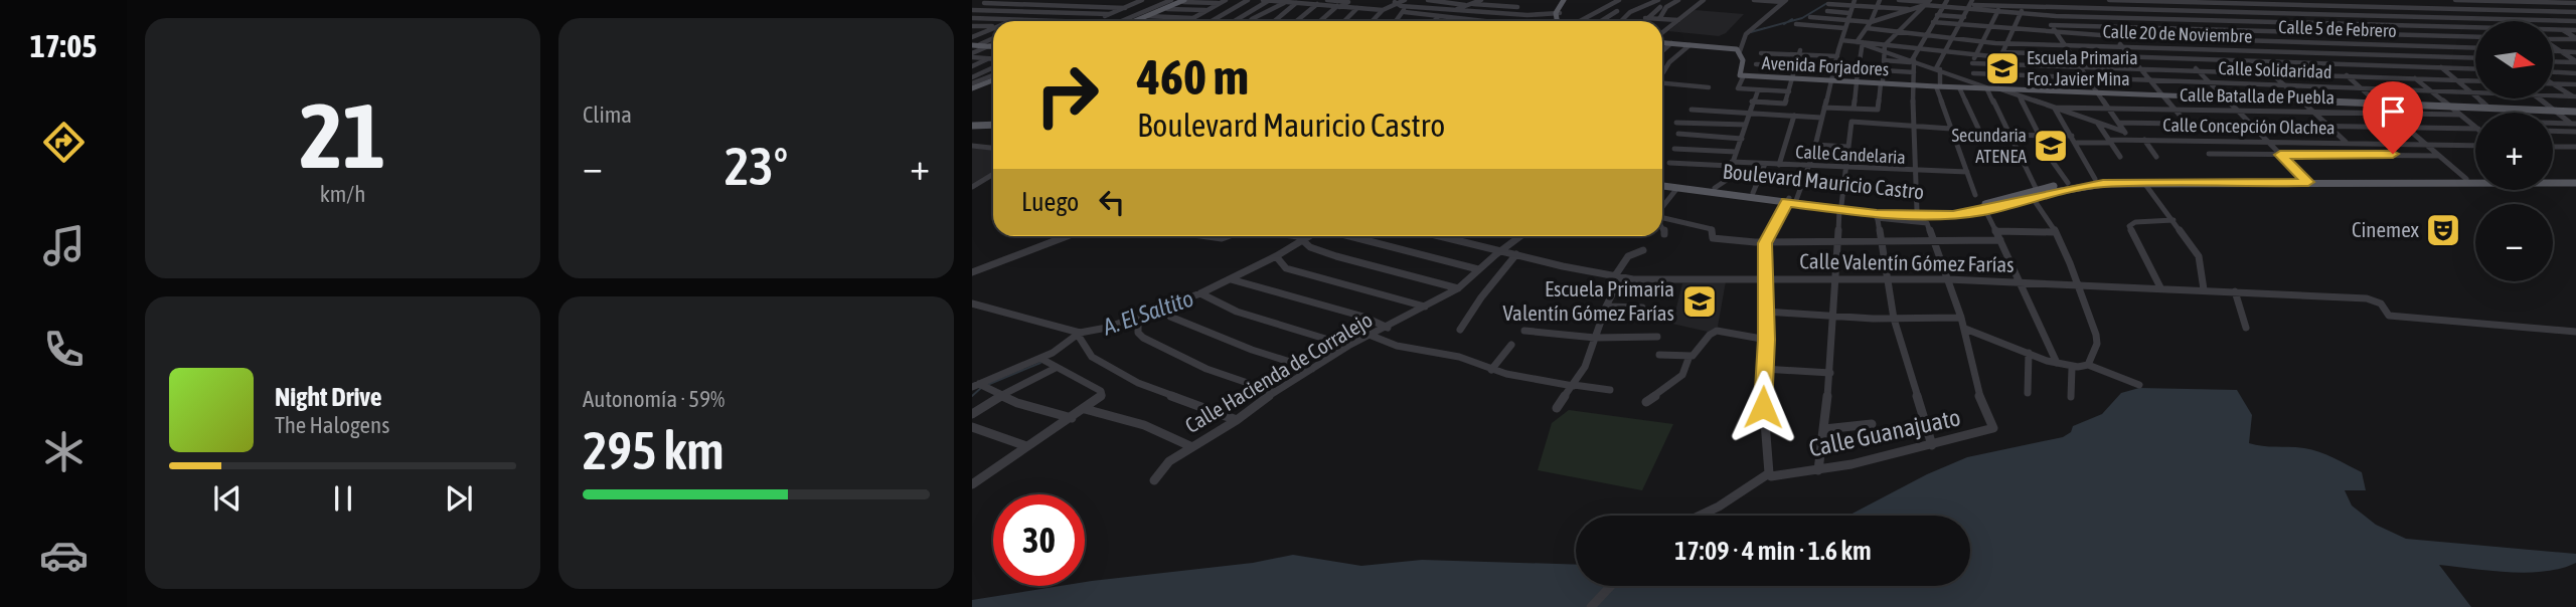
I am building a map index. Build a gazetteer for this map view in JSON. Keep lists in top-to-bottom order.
{
  "streets": {
    "main road": ["Avenida Forjadores", "Boulevard Mauricio Castro"],
    "street": [
      "Calle 5 de Febrero",
      "Calle 20 de Noviembre",
      "Calle Solidaridad",
      "Calle Batalla de Puebla",
      "Calle Concepción Olachea",
      "Calle Candelaria",
      "Calle Valentín Gómez Farías",
      "Calle Hacienda de Corralejo",
      "Calle Guanajuato"
    ]
  },
  "crossings": [
    ["Avenida Forjadores", "Calle Concepción Olachea"],
    ["Calle Batalla de Puebla", "Calle Concepción Olachea"],
    ["Calle Valentín Gómez Farías", "Calle Hacienda de Corralejo"]
  ],
  "water": ["A. El Saltito"],
  "places": {
    "school or university": ["Escuela Primaria Fco. Javier Mina", "Secundaria ATENEA", "Escuela Primaria Valentín Gómez Farías"],
    "theatre": ["Cinemex"]
  },
  "north": "right",
  "page": {
    "tabs": "17:05",
    "tile": [
      ["21", "km/h"],
      "Clima",
      ["Autonomía · 59%", "295 km"]
    ],
    "map_buttons": ["+", "−"],
    "turn": ["460 m", "Boulevard Mauricio Castro"],
    "heat": ["−", "23°", "+"],
    "then": "Luego",
    "song": ["Night Drive", "The Halogens"],
    "limit": "30",
    "trip": "17:09 · 4 min · 1.6 km"
  }
}
